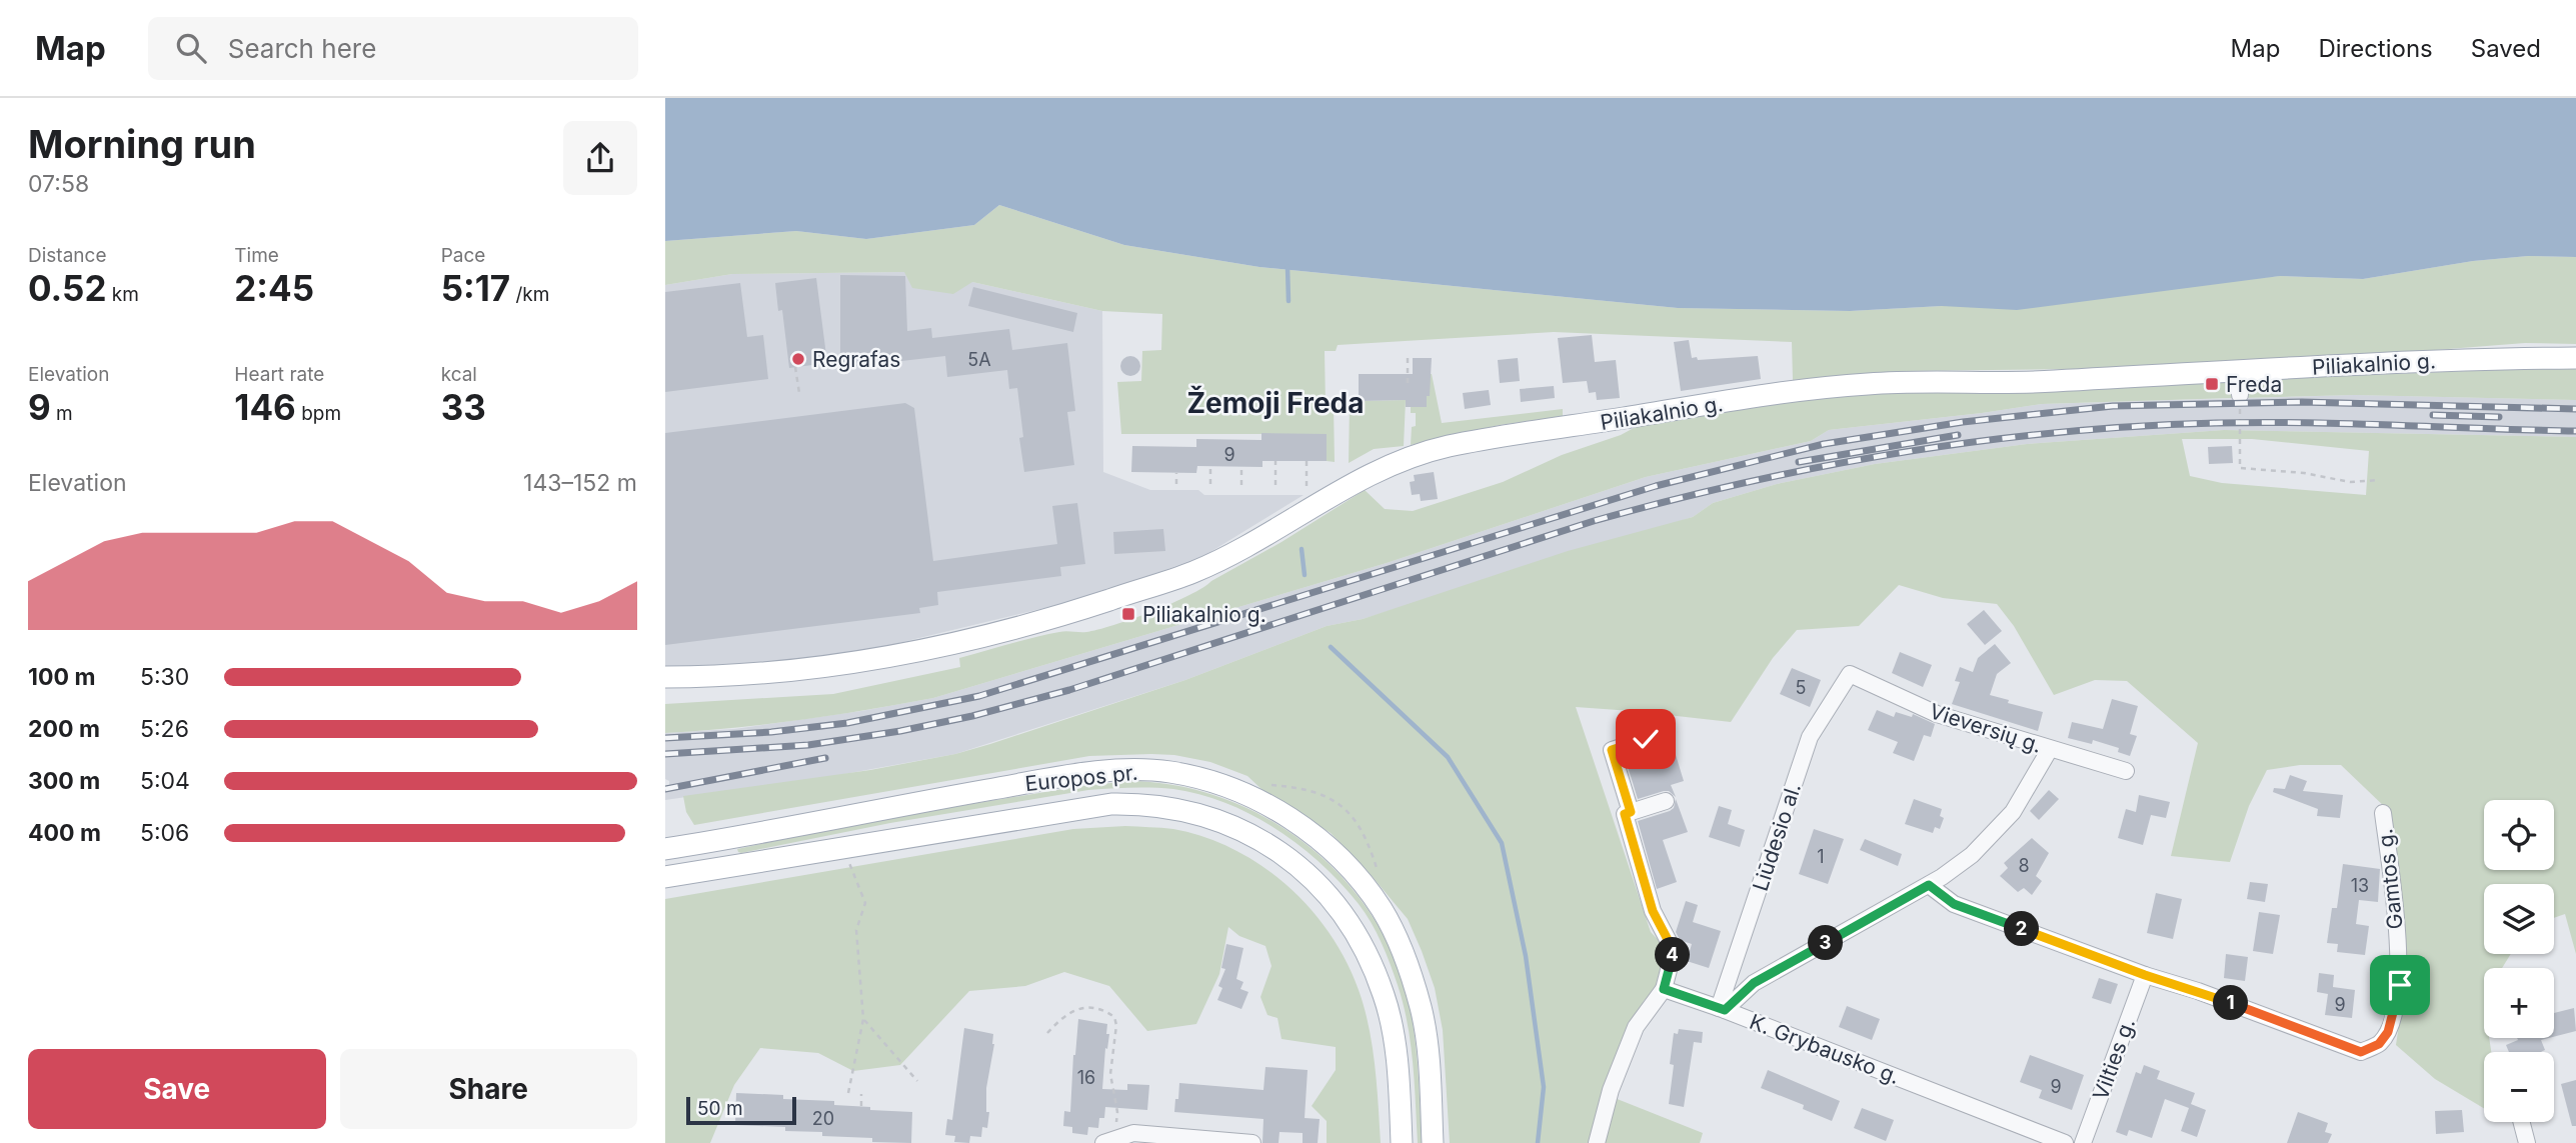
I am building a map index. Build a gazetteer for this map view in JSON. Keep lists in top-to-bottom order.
{
  "streets": {
    "main road": ["Piliakalnio g.", "Europos pr."],
    "street": [
      "Vieversių g.",
      "Liūdesio al.",
      "Gamtos g.",
      "K. Grybausko g.",
      "Vilties g."
    ]
  },
  "crossings": [
    ["Vieversių g.", "Liūdesio al."],
    ["Liūdesio al.", "K. Grybausko g."],
    ["Gamtos g.", "Vilties g."]
  ],
  "districts": ["Žemoji Freda"],
  "places": {
    "other": ["Regrafas"],
    "transit": ["Freda", "Piliakalnio g."]
  },
  "house_numbers": [
    "5A",
    "9",
    "5",
    "1",
    "8",
    "13",
    "9",
    "16",
    "9",
    "20"
  ],
  "scale_bar": "50 m",
  "page": {
    "header": "Map",
    "search": "Search here",
    "nav": ["Map", "Directions", "Saved"],
    "heading": ["Morning run", "07:58"],
    "stats": [
      ["Distance", "0.52 km"],
      ["Time", "2:45"],
      ["Pace", "5:17 /km"],
      ["Elevation", "9 m"],
      ["Heart rate", "146 bpm"],
      ["kcal", "33"]
    ],
    "chart": ["Elevation", "143–152 m"],
    "list": [
      {
        "name": "100 m",
        "note": "5:30"
      },
      {
        "name": "200 m",
        "note": "5:26"
      },
      {
        "name": "300 m",
        "note": "5:04"
      },
      {
        "name": "400 m",
        "note": "5:06"
      }
    ],
    "map_buttons": ["+", "−"],
    "pins": [
      "2",
      "3",
      "4",
      "1"
    ],
    "buttons": ["Save", "Share"],
    "scale": "50 m"
  }
}
